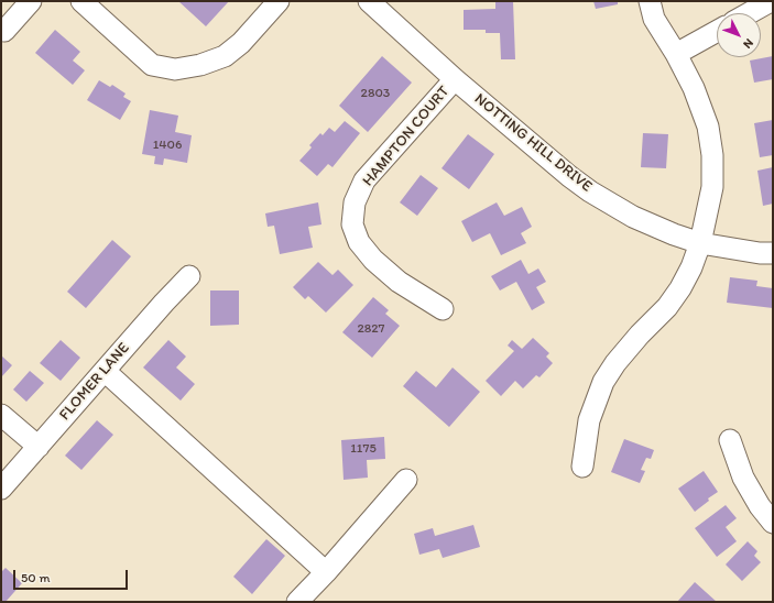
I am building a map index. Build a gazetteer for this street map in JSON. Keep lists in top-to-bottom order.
{
  "streets": {
    "street": ["HAMPTON COURT", "NOTTING HILL DRIVE", "FLOMER LANE"]
  },
  "crossings": [
    ["HAMPTON COURT", "NOTTING HILL DRIVE"]
  ],
  "house_numbers": [
    "2803",
    "1406",
    "2827",
    "1175"
  ],
  "scale_bar": "50 m",
  "north": "bottom right"
}
